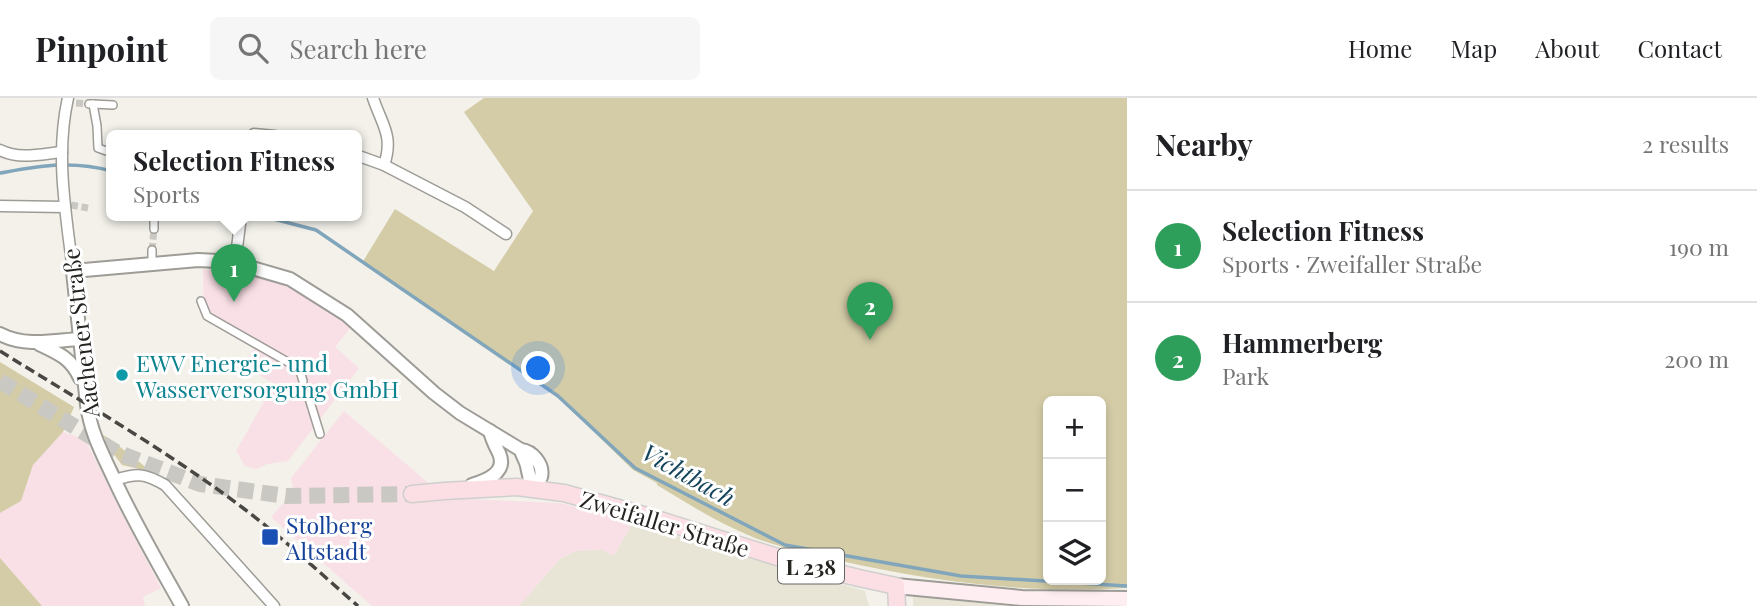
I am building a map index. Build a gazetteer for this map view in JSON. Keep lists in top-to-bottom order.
{
  "streets": {
    "main road": ["Zweifaller Straße", "L 238"],
    "street": ["Aachener Straße"]
  },
  "crossings": [
    ["Zweifaller Straße", "L 238"]
  ],
  "water": ["Vichtbach"],
  "places": {
    "other": ["EWV Energie- und Wasserversorgung GmbH"],
    "transit": ["Stolberg Altstadt"]
  },
  "page": {
    "header": "Pinpoint",
    "search": "Search here",
    "nav": [
      "Home",
      "Map",
      "About",
      "Contact"
    ],
    "heading": ["Nearby", "2 results"],
    "popup": ["Selection Fitness", "Sports"],
    "list": [
      {
        "mark": "1",
        "name": "Selection Fitness",
        "note": "Sports · Zweifaller Straße",
        "value": "190 m"
      },
      {
        "mark": "2",
        "name": "Hammerberg",
        "note": "Park",
        "value": "200 m"
      }
    ],
    "pins": ["1", "2"],
    "map_buttons": ["+", "−"]
  }
}
